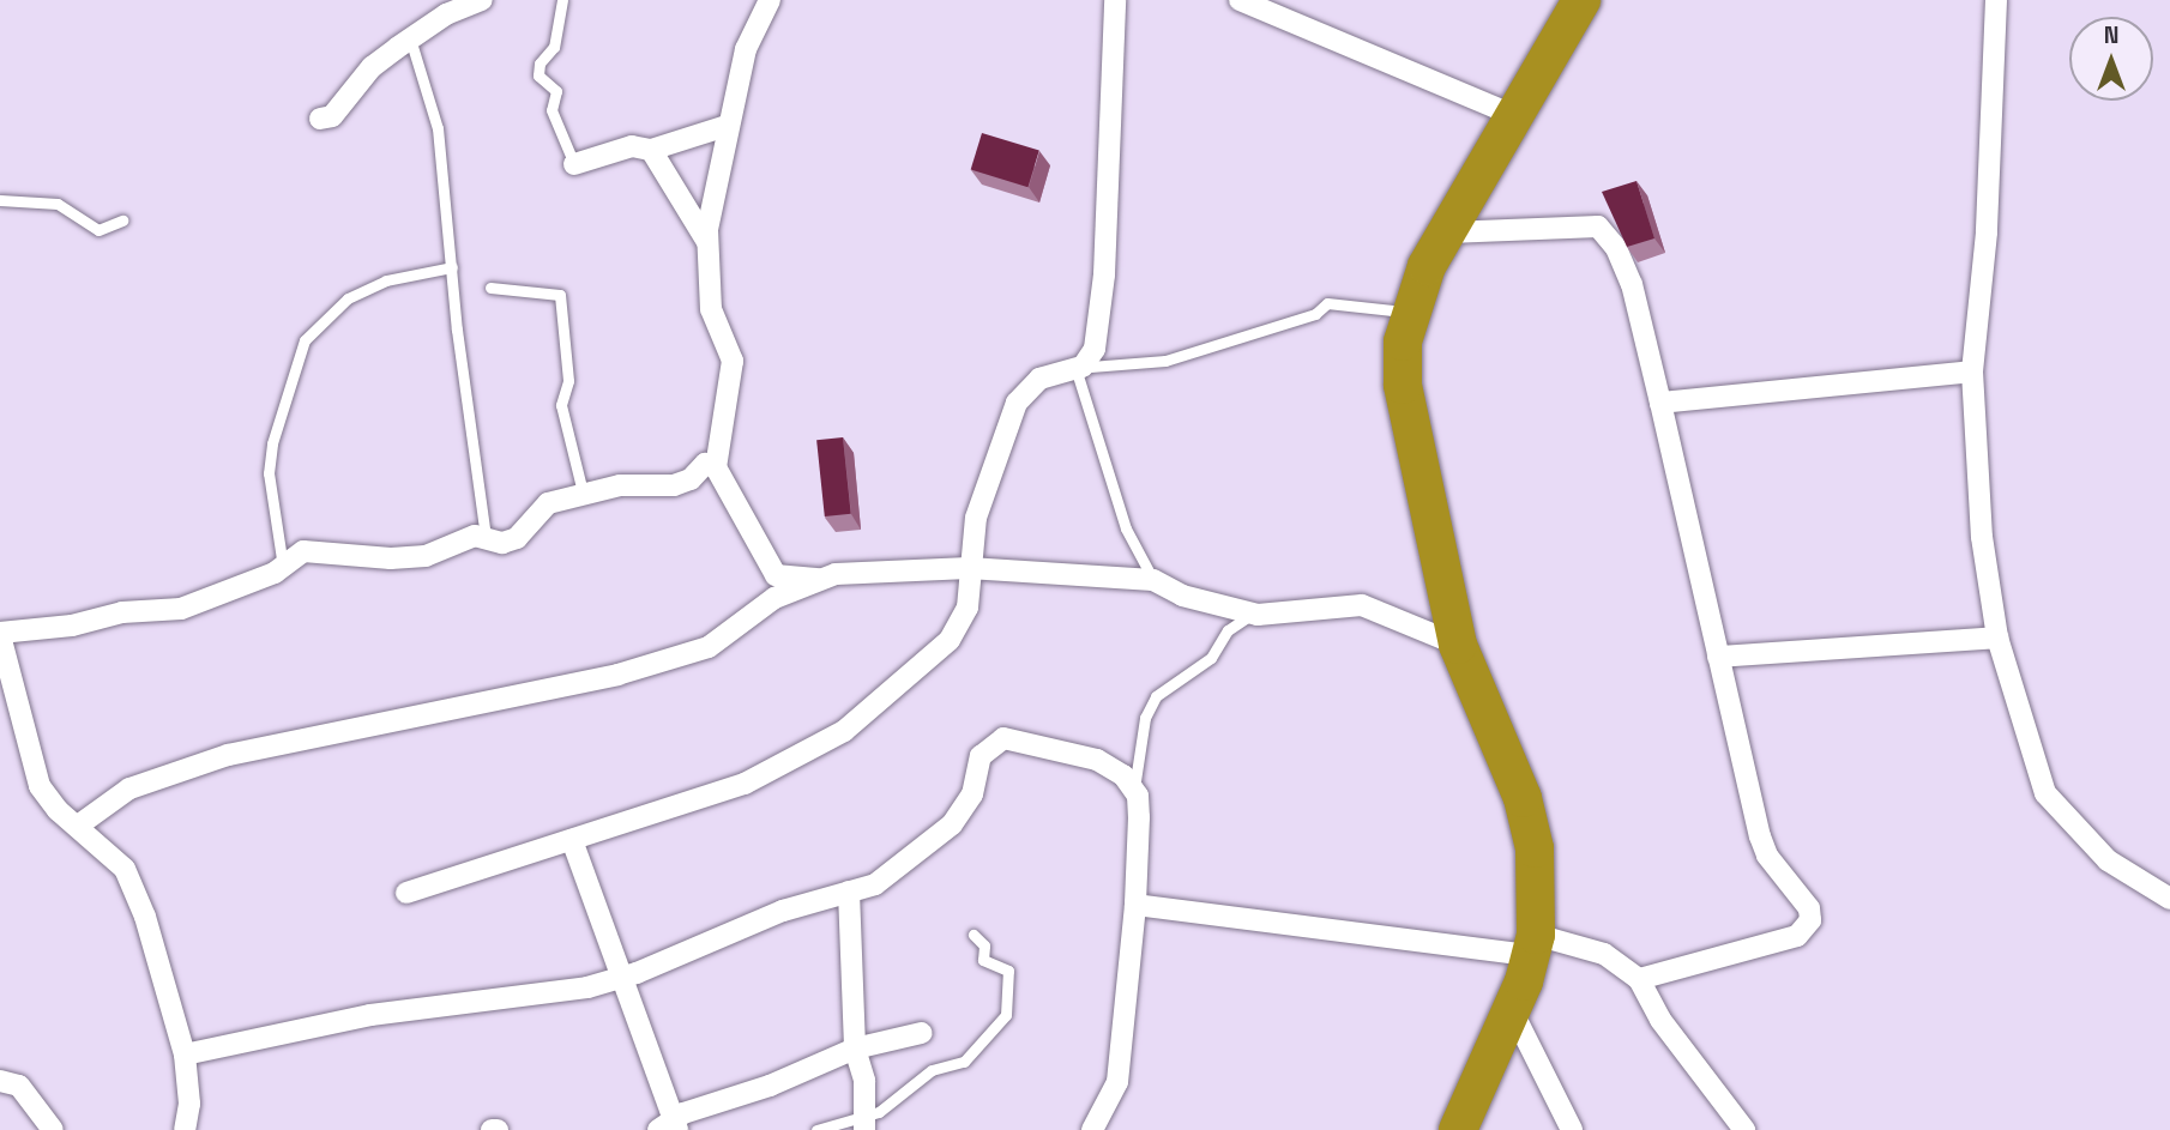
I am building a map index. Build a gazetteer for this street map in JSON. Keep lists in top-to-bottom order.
{
  "north": "top"
}
